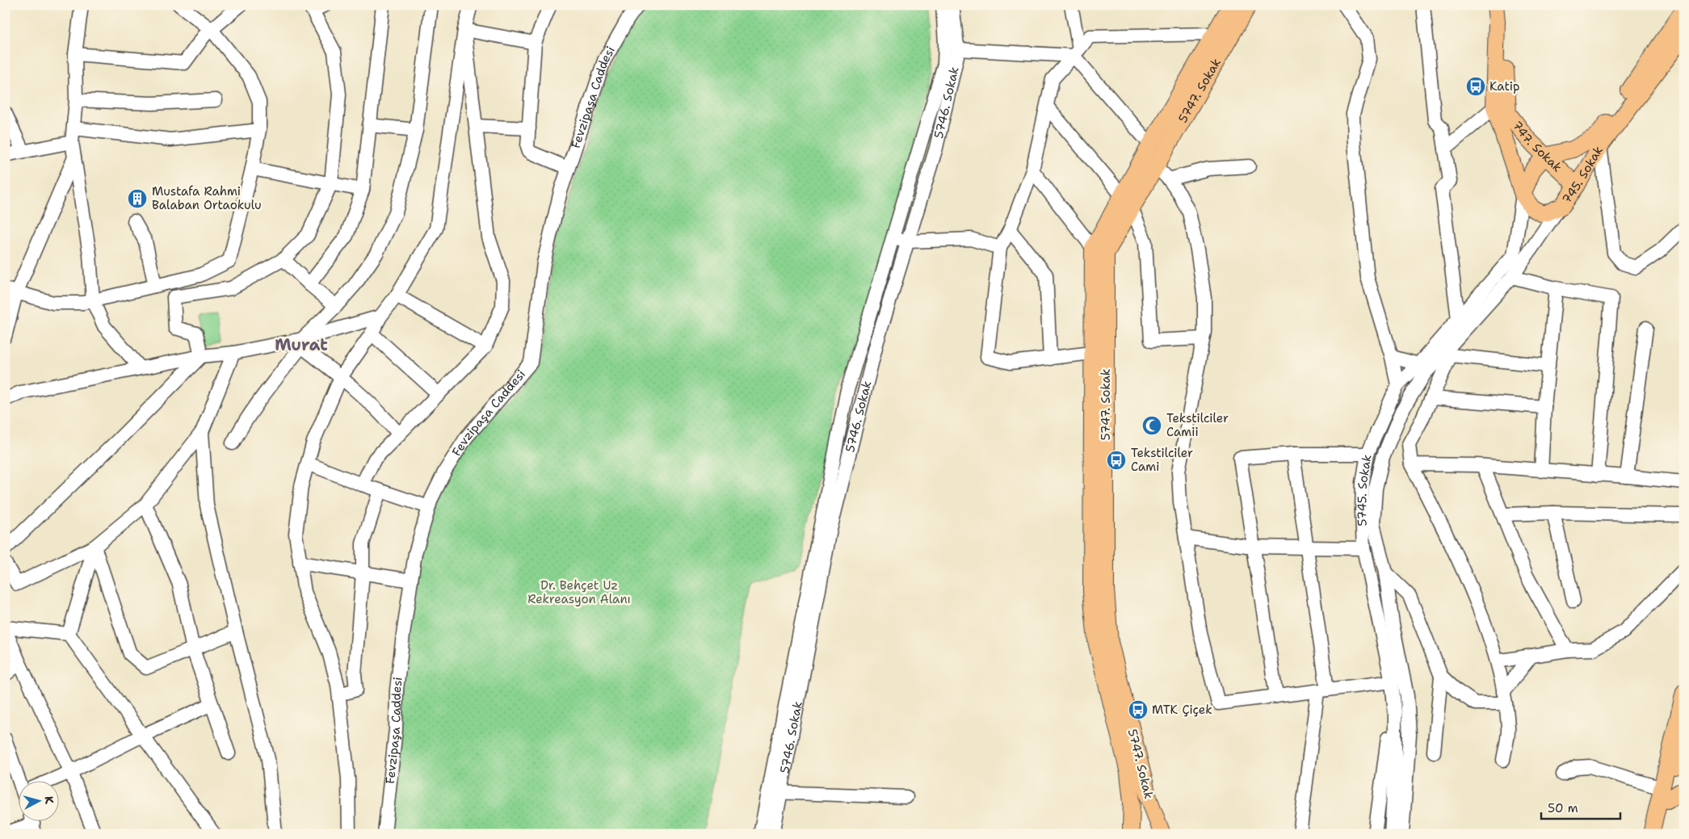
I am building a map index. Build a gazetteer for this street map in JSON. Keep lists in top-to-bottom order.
{
  "streets": {
    "main road": ["5747. Sokak", "747. Sokak", "745. Sokak"],
    "street": ["Fevzipaşa Caddesi", "5746. Sokak", "5745. Sokak"]
  },
  "crossings": [
    ["747. Sokak", "745. Sokak"],
    ["747. Sokak", "5745. Sokak"],
    ["745. Sokak", "5745. Sokak"]
  ],
  "districts": ["Murat"],
  "parks": ["Dr. Behçet Uz Rekreasyon Alanı"],
  "places": {
    "bus stop": ["Katip", "Tekstilciler Cami", "MTK Çiçek"],
    "building": ["Mustafa Rahmi Balaban Ortaokulu"],
    "mosque": ["Tekstilciler Camii"]
  },
  "scale_bar": "50 m",
  "north": "right"
}
